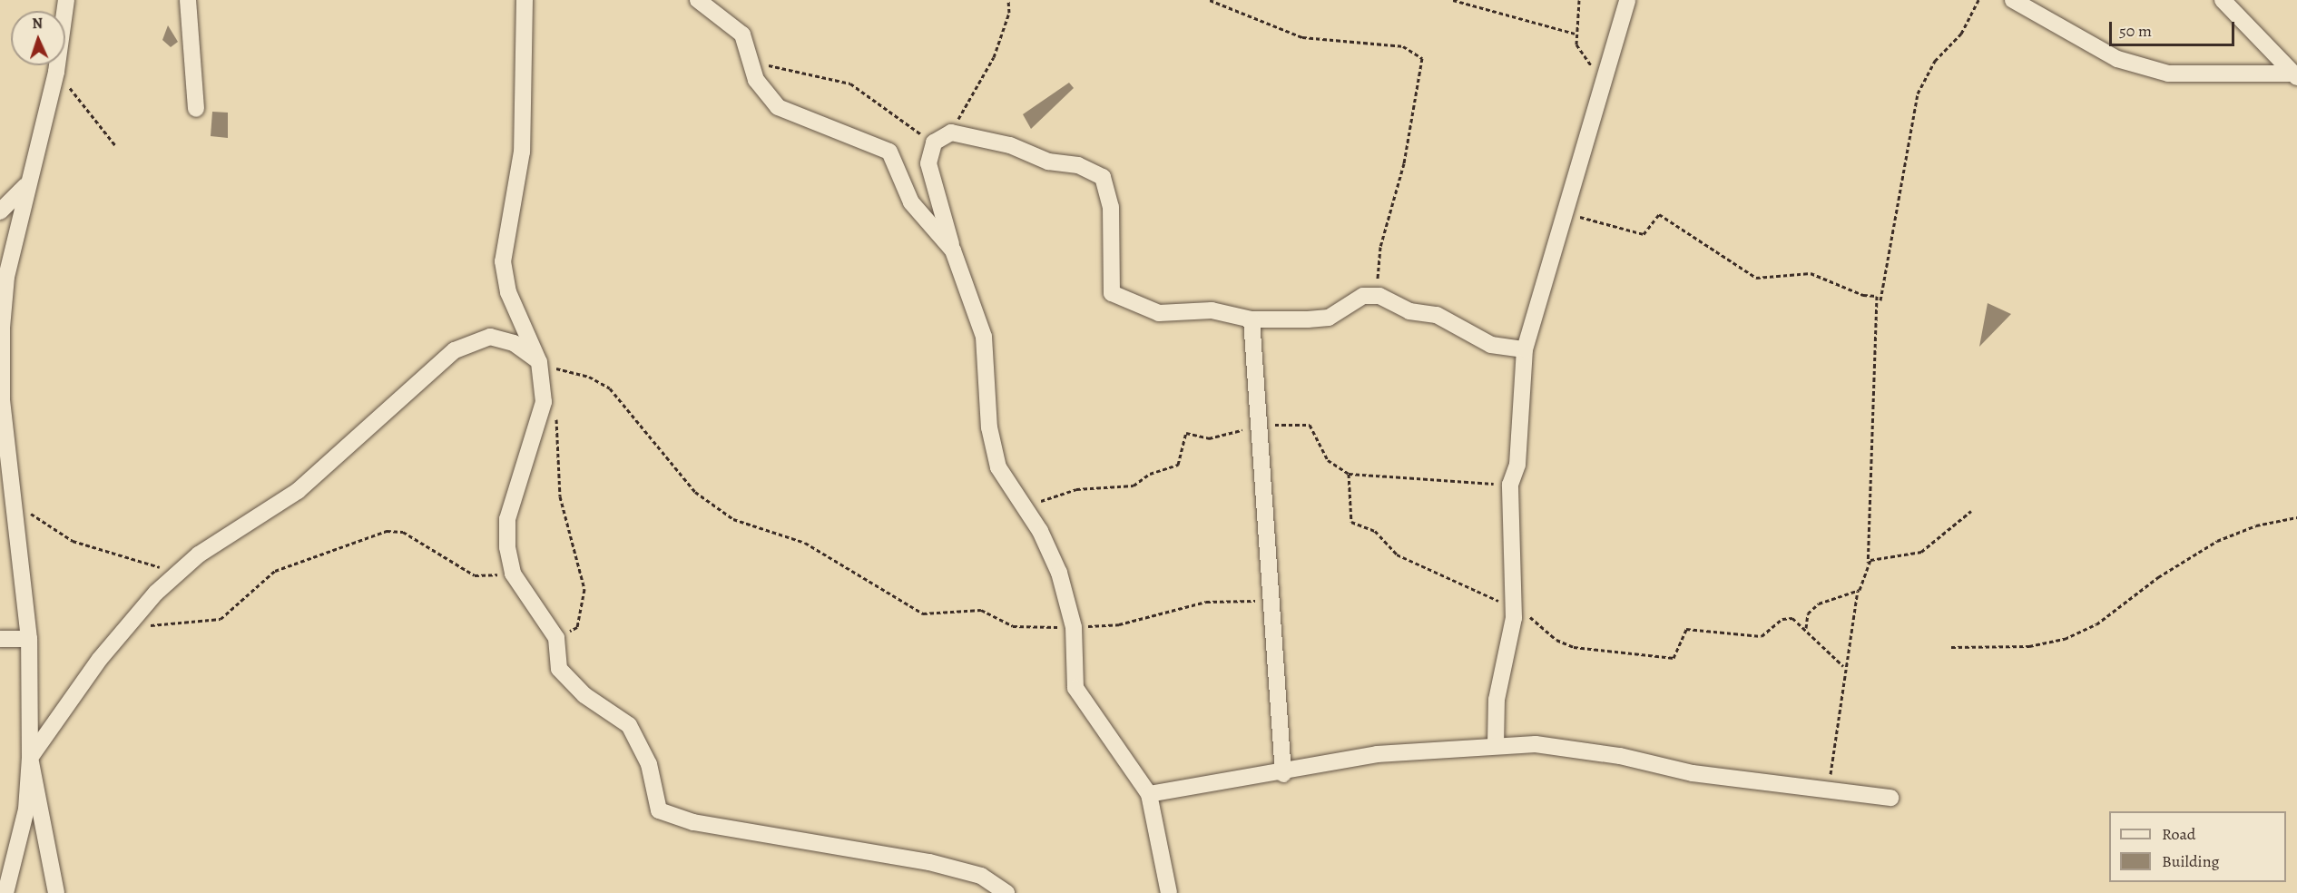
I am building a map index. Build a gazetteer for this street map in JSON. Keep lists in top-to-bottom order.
{
  "legend": ["Road", "Building"],
  "scale_bar": "50 m",
  "north": "top"
}
